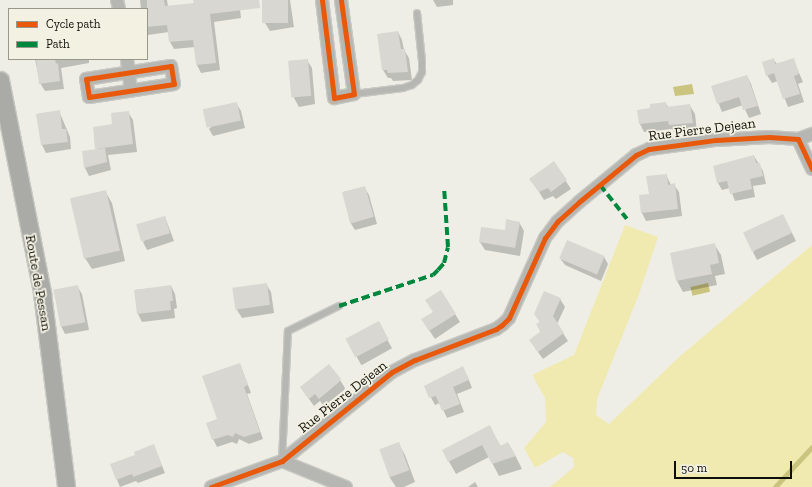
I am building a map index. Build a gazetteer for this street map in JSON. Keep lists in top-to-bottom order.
{
  "streets": {
    "main road": ["Route de Pessan"],
    "street": ["Rue Pierre Dejean"]
  },
  "legend": ["Cycle path", "Path"],
  "scale_bar": "50 m"
}
